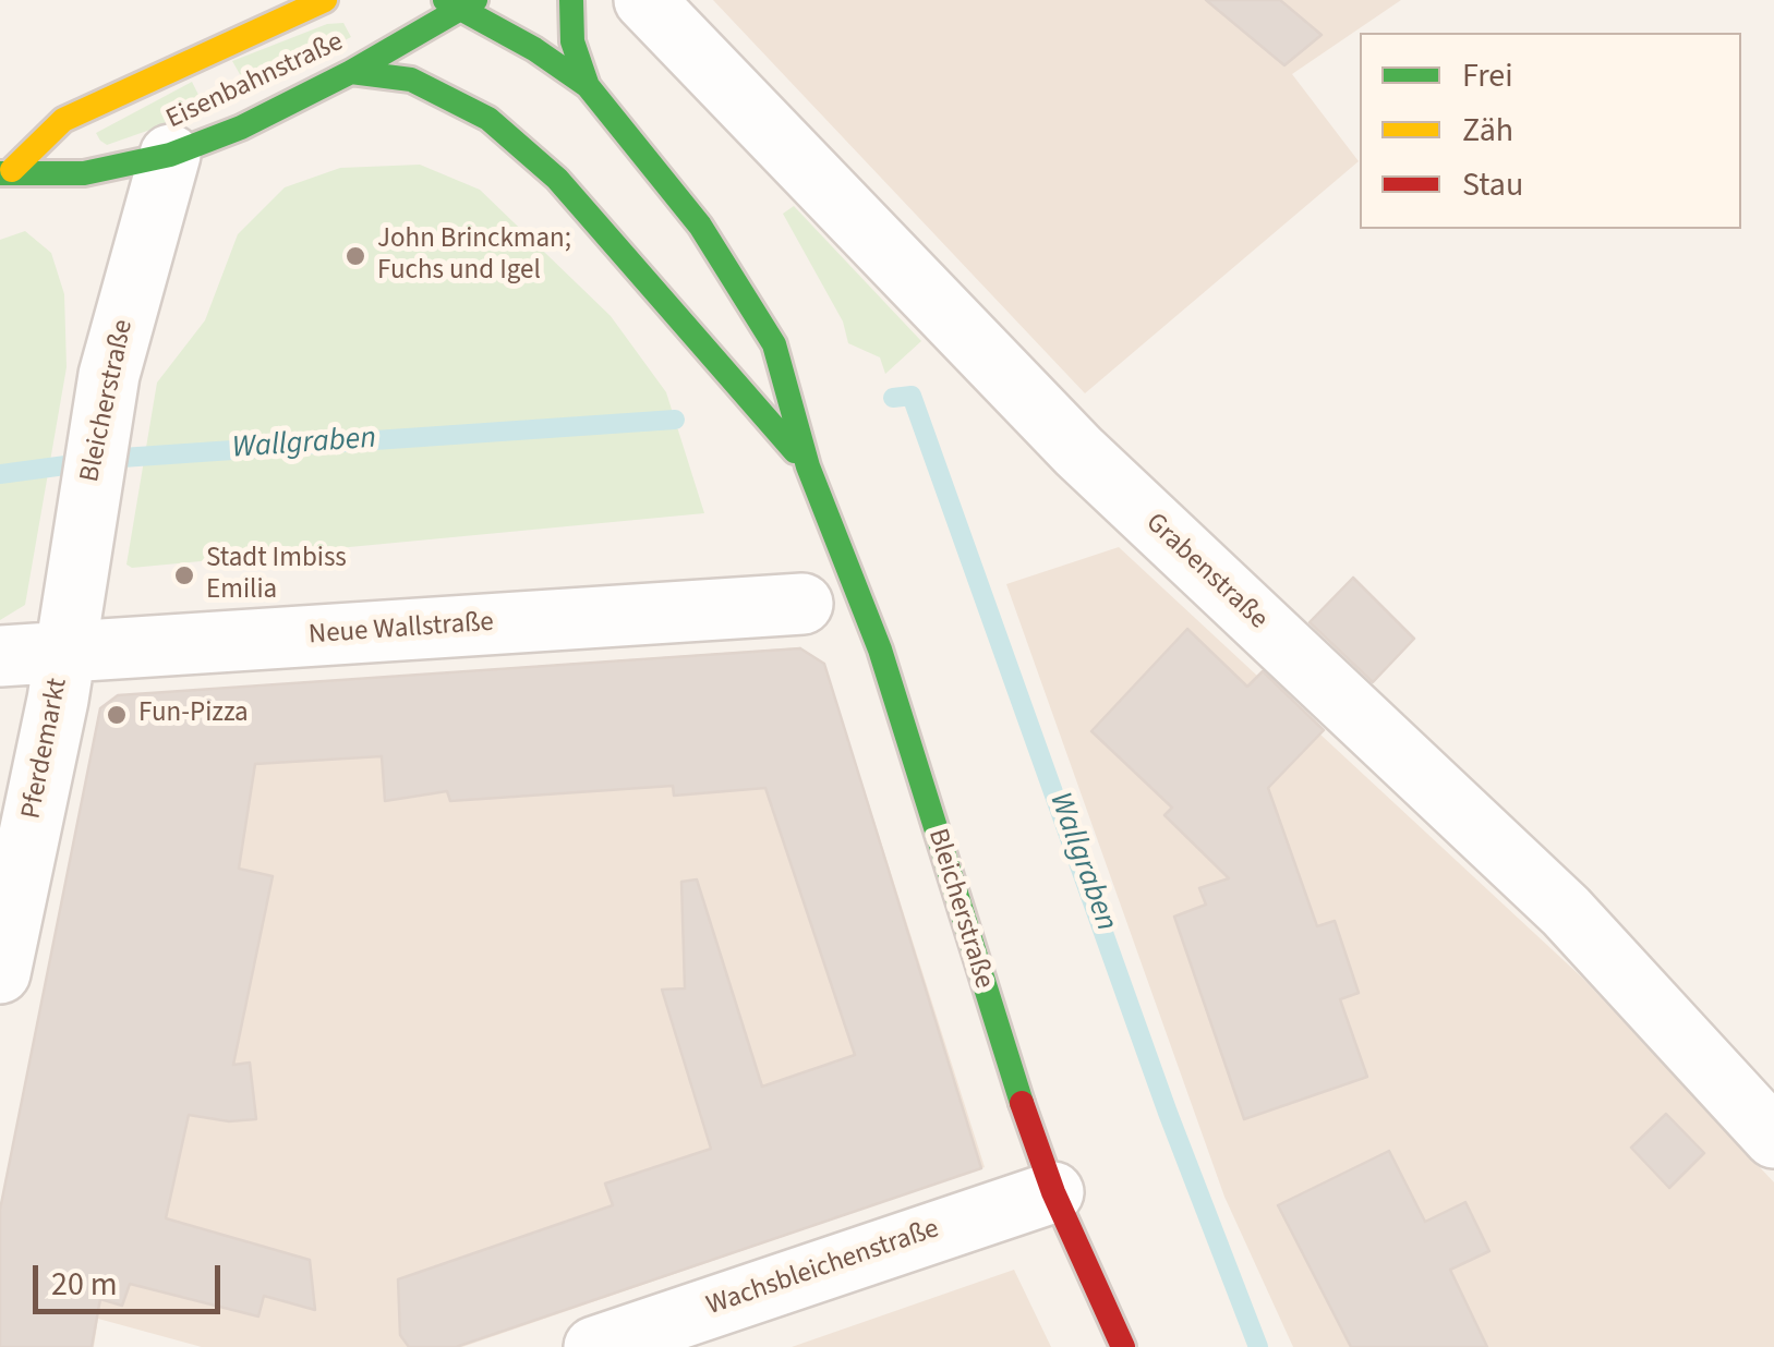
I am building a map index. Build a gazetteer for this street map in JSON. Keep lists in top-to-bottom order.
{
  "streets": {
    "main road": ["Eisenbahnstraße", "Bleicherstraße"],
    "street": [
      "Grabenstraße",
      "Neue Wallstraße",
      "Pferdemarkt",
      "Wachsbleichenstraße"
    ]
  },
  "crossings": [
    ["Eisenbahnstraße", "Bleicherstraße"],
    ["Bleicherstraße", "Neue Wallstraße"],
    ["Bleicherstraße", "Pferdemarkt"],
    ["Bleicherstraße", "Wachsbleichenstraße"],
    ["Neue Wallstraße", "Pferdemarkt"]
  ],
  "water": ["Wallgraben"],
  "places": ["John Brinckman; Fuchs und Igel", "Stadt Imbiss Emilia", "Fun-Pizza"],
  "legend": ["Frei", "Zäh", "Stau"],
  "scale_bar": "20 m"
}
